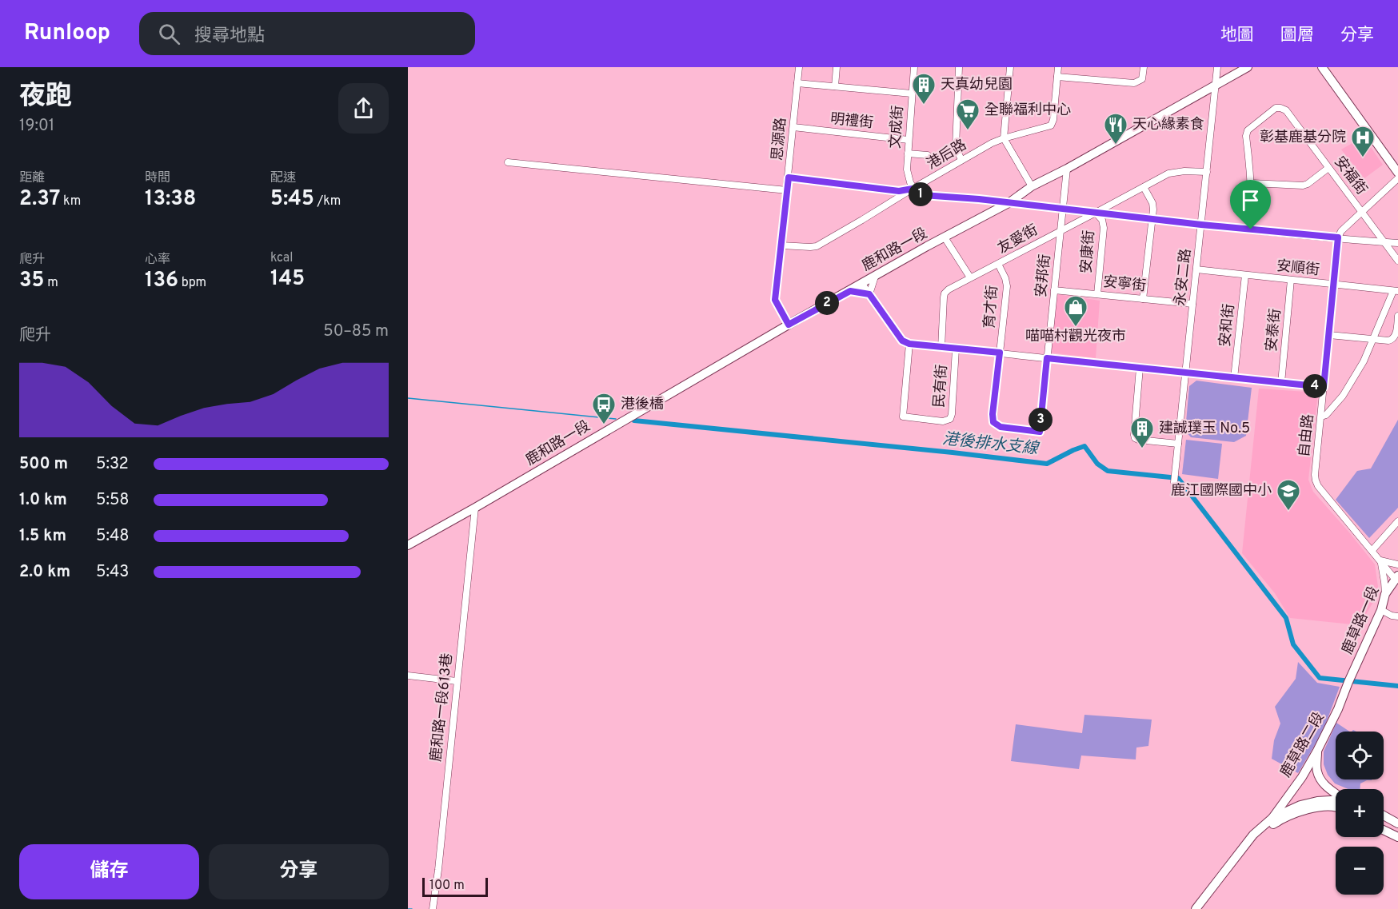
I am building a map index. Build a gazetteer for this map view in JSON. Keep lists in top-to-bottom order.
{
  "streets": {
    "main road": ["鹿和路一段", "鹿草路一段", "鹿草路二段"],
    "street": [
      "明禮街",
      "文成街",
      "思源路",
      "港后路",
      "安福街",
      "友愛街",
      "安康街",
      "安順街",
      "安邦街",
      "永安二路",
      "安寧街",
      "育才街",
      "安和街",
      "安泰街",
      "民有街",
      "自由路",
      "鹿和路一段613巷"
    ]
  },
  "crossings": [
    ["明禮街", "文成街"],
    ["明禮街", "思源路"],
    ["文成街", "港后路"],
    ["思源路", "港后路"],
    ["思源路", "鹿和路一段"],
    ["友愛街", "安康街"],
    ["友愛街", "安邦街"],
    ["友愛街", "永安二路"],
    ["友愛街", "育才街"],
    ["鹿和路一段", "安邦街"],
    ["鹿和路一段", "永安二路"],
    ["鹿和路一段", "鹿和路一段613巷"],
    ["安康街", "安寧街"],
    ["安順街", "永安二路"],
    ["安順街", "安和街"],
    ["安順街", "安泰街"],
    ["安順街", "自由路"],
    ["安邦街", "安寧街"],
    ["安邦街", "育才街"],
    ["永安二路", "安寧街"],
    ["自由路", "鹿草路一段"],
    ["鹿草路一段", "鹿草路二段"]
  ],
  "water": ["港後排水支線"],
  "places": {
    "building": ["天真幼兒園", "建誠璞玉 No.5"],
    "supermarket": ["全聯福利中心"],
    "restaurant": ["天心緣素食"],
    "hospital": ["彰基鹿基分院"],
    "shop": ["喵喵村觀光夜市"],
    "bus stop": ["港後橋"],
    "school or university": ["鹿江國際國中小"]
  },
  "scale_bar": "100 m",
  "page": {
    "header": "Runloop",
    "search": "搜尋地點",
    "nav": ["地圖", "圖層", "分享"],
    "heading": ["夜跑", "19:01"],
    "stats": [
      ["距離", "2.37 km"],
      ["時間", "13:38"],
      ["配速", "5:45 /km"],
      ["爬升", "35 m"],
      ["心率", "136 bpm"],
      ["kcal", "145"]
    ],
    "pins": [
      "1",
      "2",
      "4",
      "3"
    ],
    "chart": ["爬升", "50–85 m"],
    "list": [
      {
        "name": "500 m",
        "note": "5:32"
      },
      {
        "name": "1.0 km",
        "note": "5:58"
      },
      {
        "name": "1.5 km",
        "note": "5:48"
      },
      {
        "name": "2.0 km",
        "note": "5:43"
      }
    ],
    "map_buttons": ["+", "−"],
    "buttons": ["儲存", "分享"],
    "scale": "100 m"
  }
}
